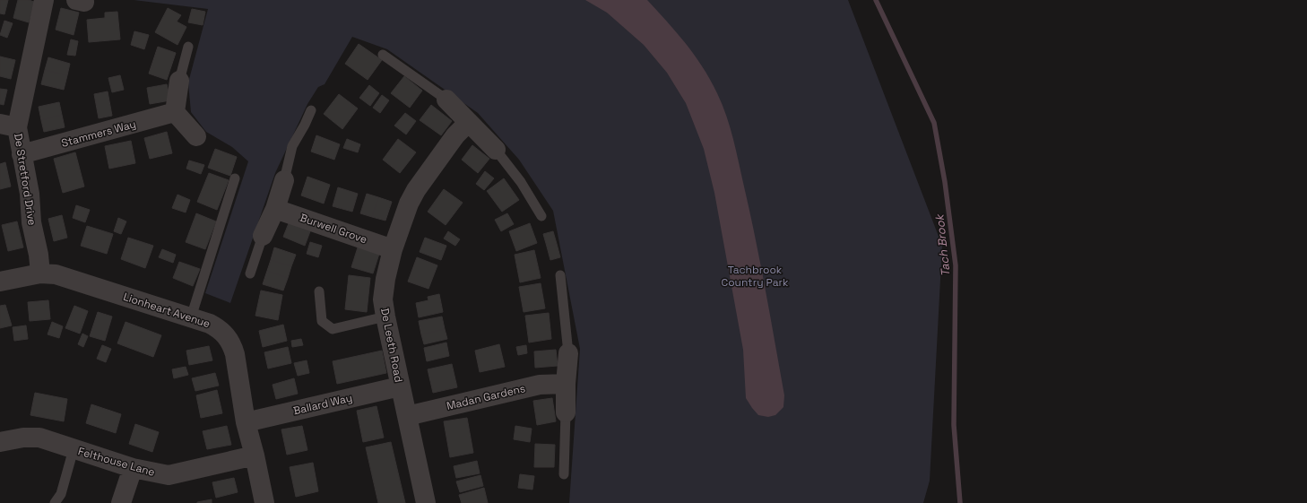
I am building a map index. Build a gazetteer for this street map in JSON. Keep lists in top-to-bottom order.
{
  "streets": {
    "street": [
      "Stammers Way",
      "De Stretford Drive",
      "Burwell Grove",
      "Lionheart Avenue",
      "De Leeth Road",
      "Madan Gardens",
      "Ballard Way",
      "Felthouse Lane"
    ]
  },
  "crossings": [
    ["Stammers Way", "De Stretford Drive"],
    ["De Stretford Drive", "Lionheart Avenue"],
    ["Burwell Grove", "De Leeth Road"],
    ["Lionheart Avenue", "Ballard Way"],
    ["Lionheart Avenue", "Felthouse Lane"],
    ["De Leeth Road", "Madan Gardens"],
    ["De Leeth Road", "Ballard Way"]
  ],
  "water": ["Tach Brook"],
  "parks": ["Tachbrook Country Park"]
}
